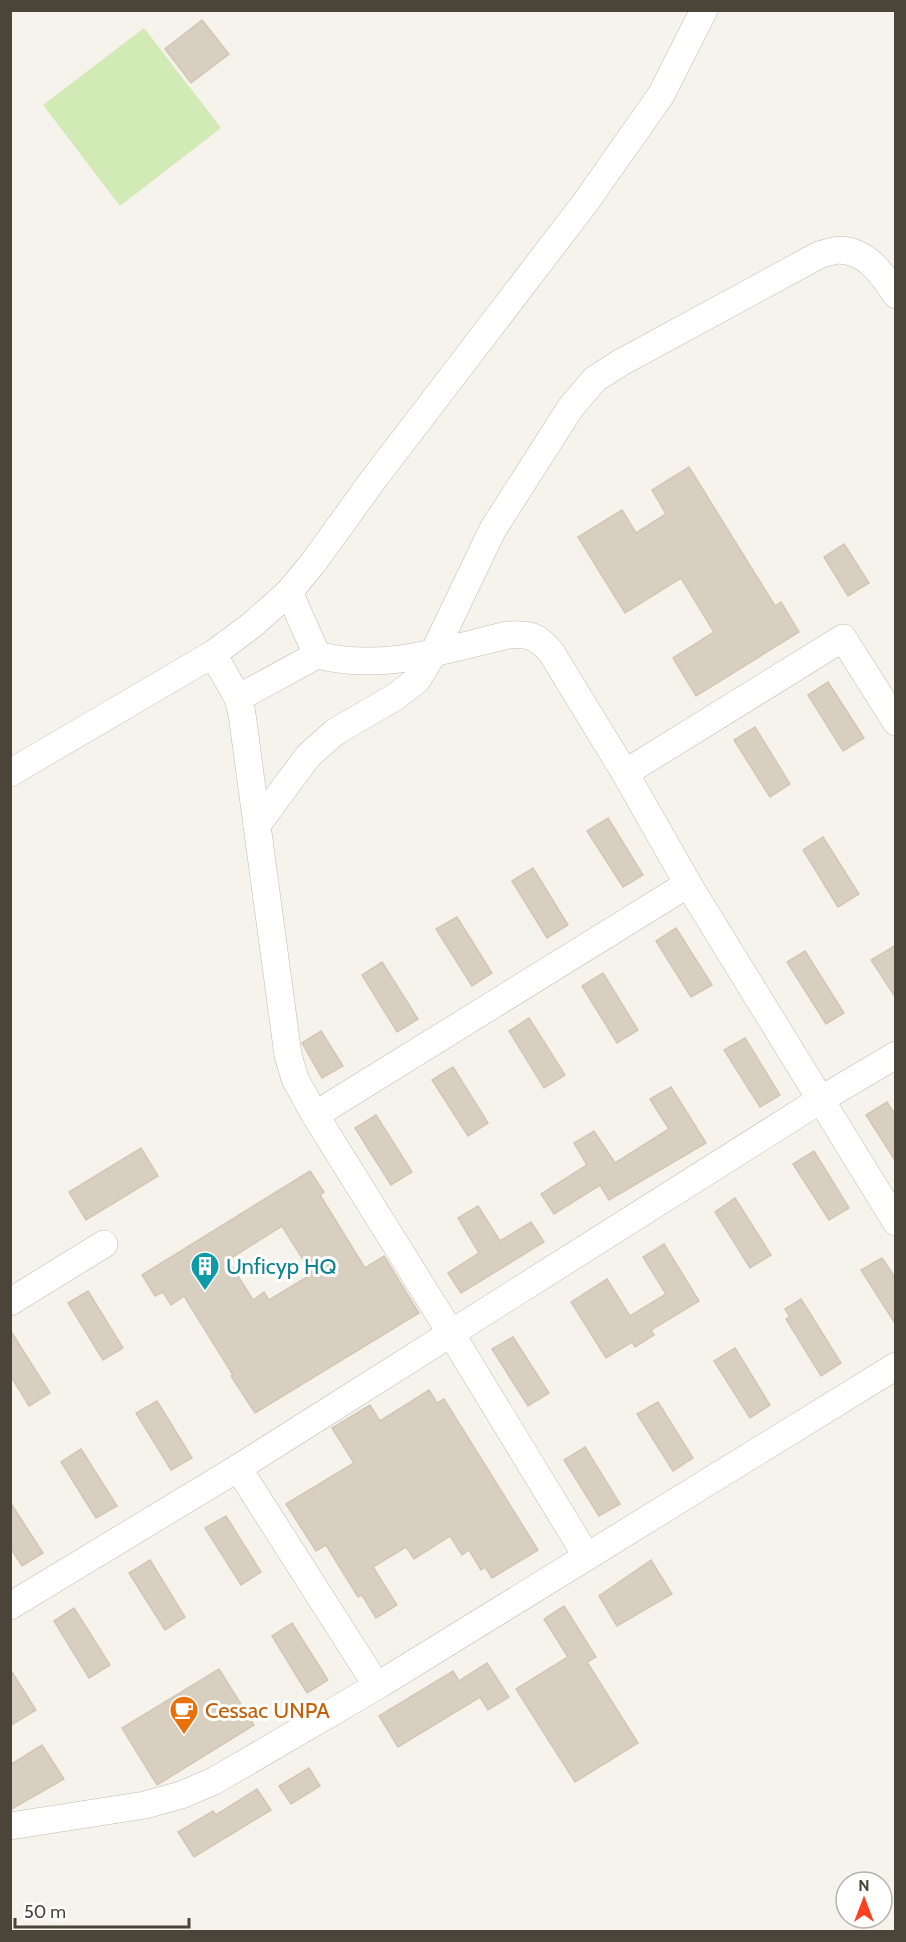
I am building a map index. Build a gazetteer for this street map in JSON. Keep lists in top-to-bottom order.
{
  "places": {
    "building": ["Unficyp HQ"],
    "cafe": ["Cessac UNPA"]
  },
  "scale_bar": "50 m",
  "north": "top"
}
